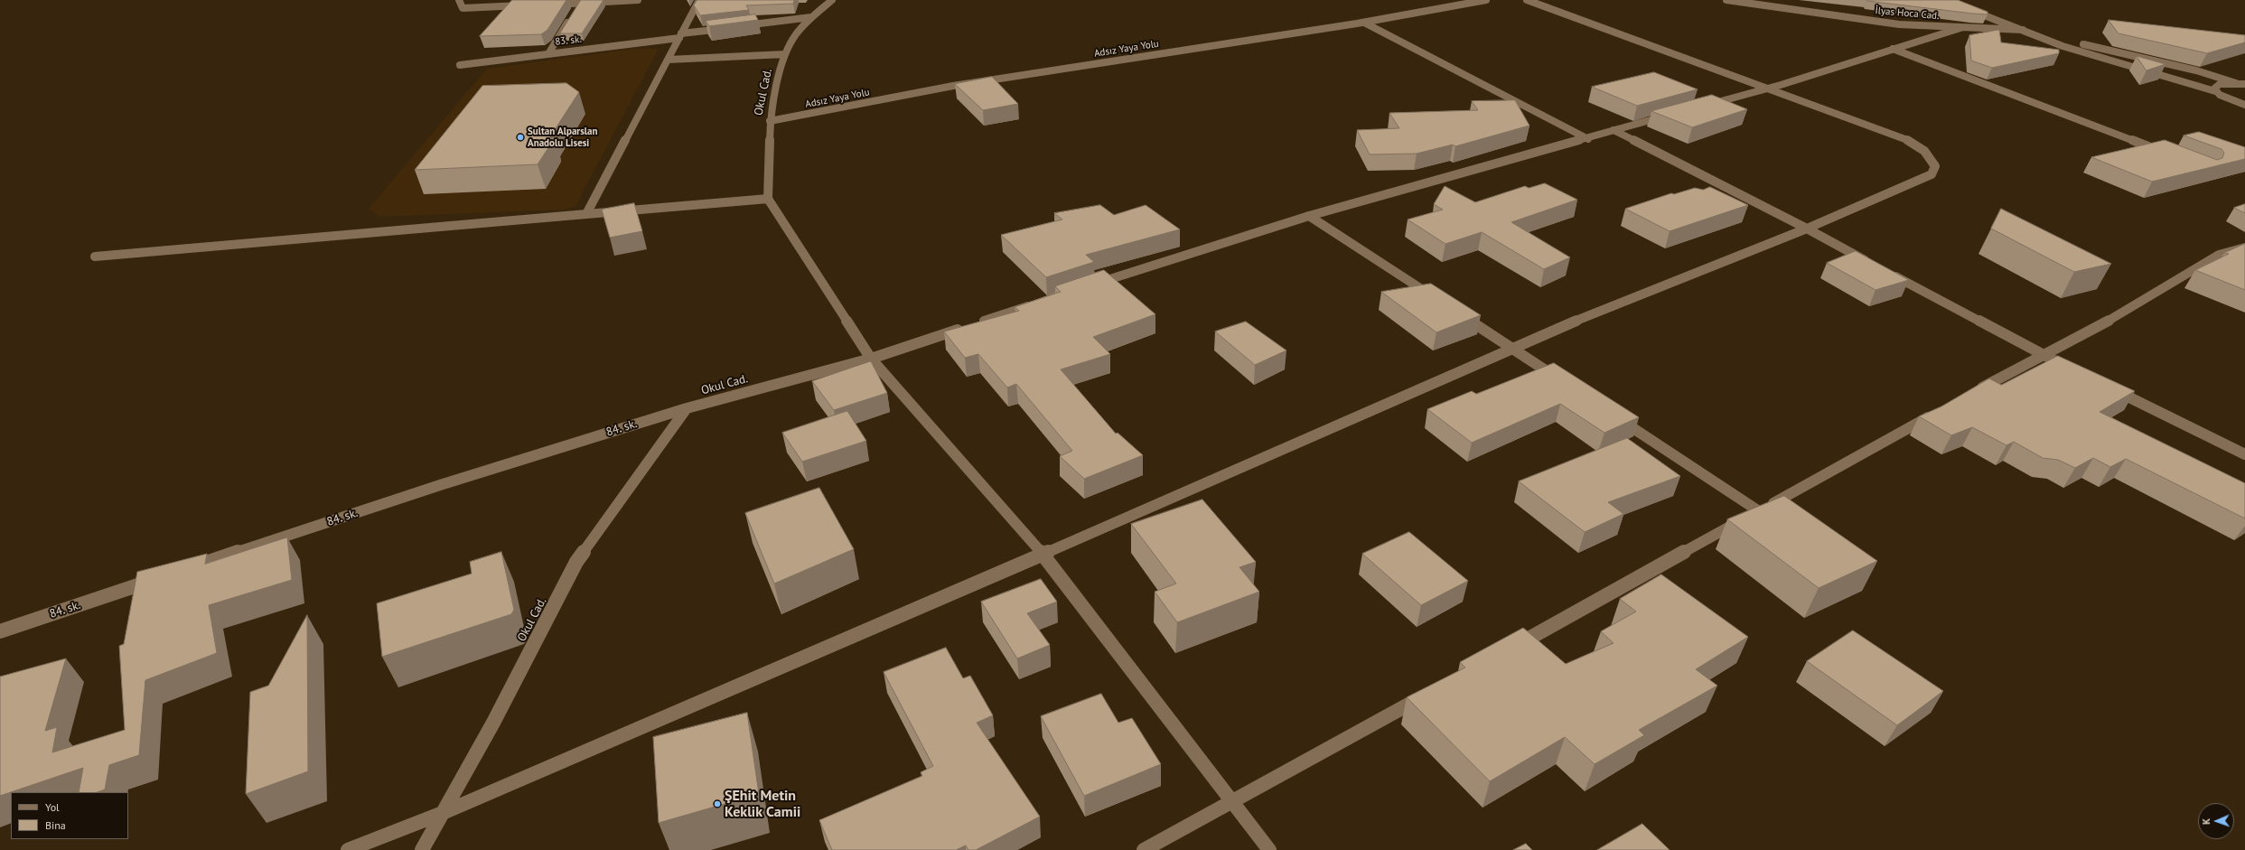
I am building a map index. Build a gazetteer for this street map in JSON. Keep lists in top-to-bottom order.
{
  "streets": {
    "street": [
      "İlyas Hoca Cad.",
      "83. sk.",
      "Adsız Yaya Yolu",
      "Okul Cad.",
      "84. sk."
    ]
  },
  "crossings": [
    ["Adsız Yaya Yolu", "Okul Cad."],
    ["Okul Cad.", "84. sk."]
  ],
  "places": ["Sultan Alparslan Anadolu Lisesi", "ŞEhit Metin Keklik Camii"],
  "legend": ["Yol", "Bina"],
  "north": "left"
}
